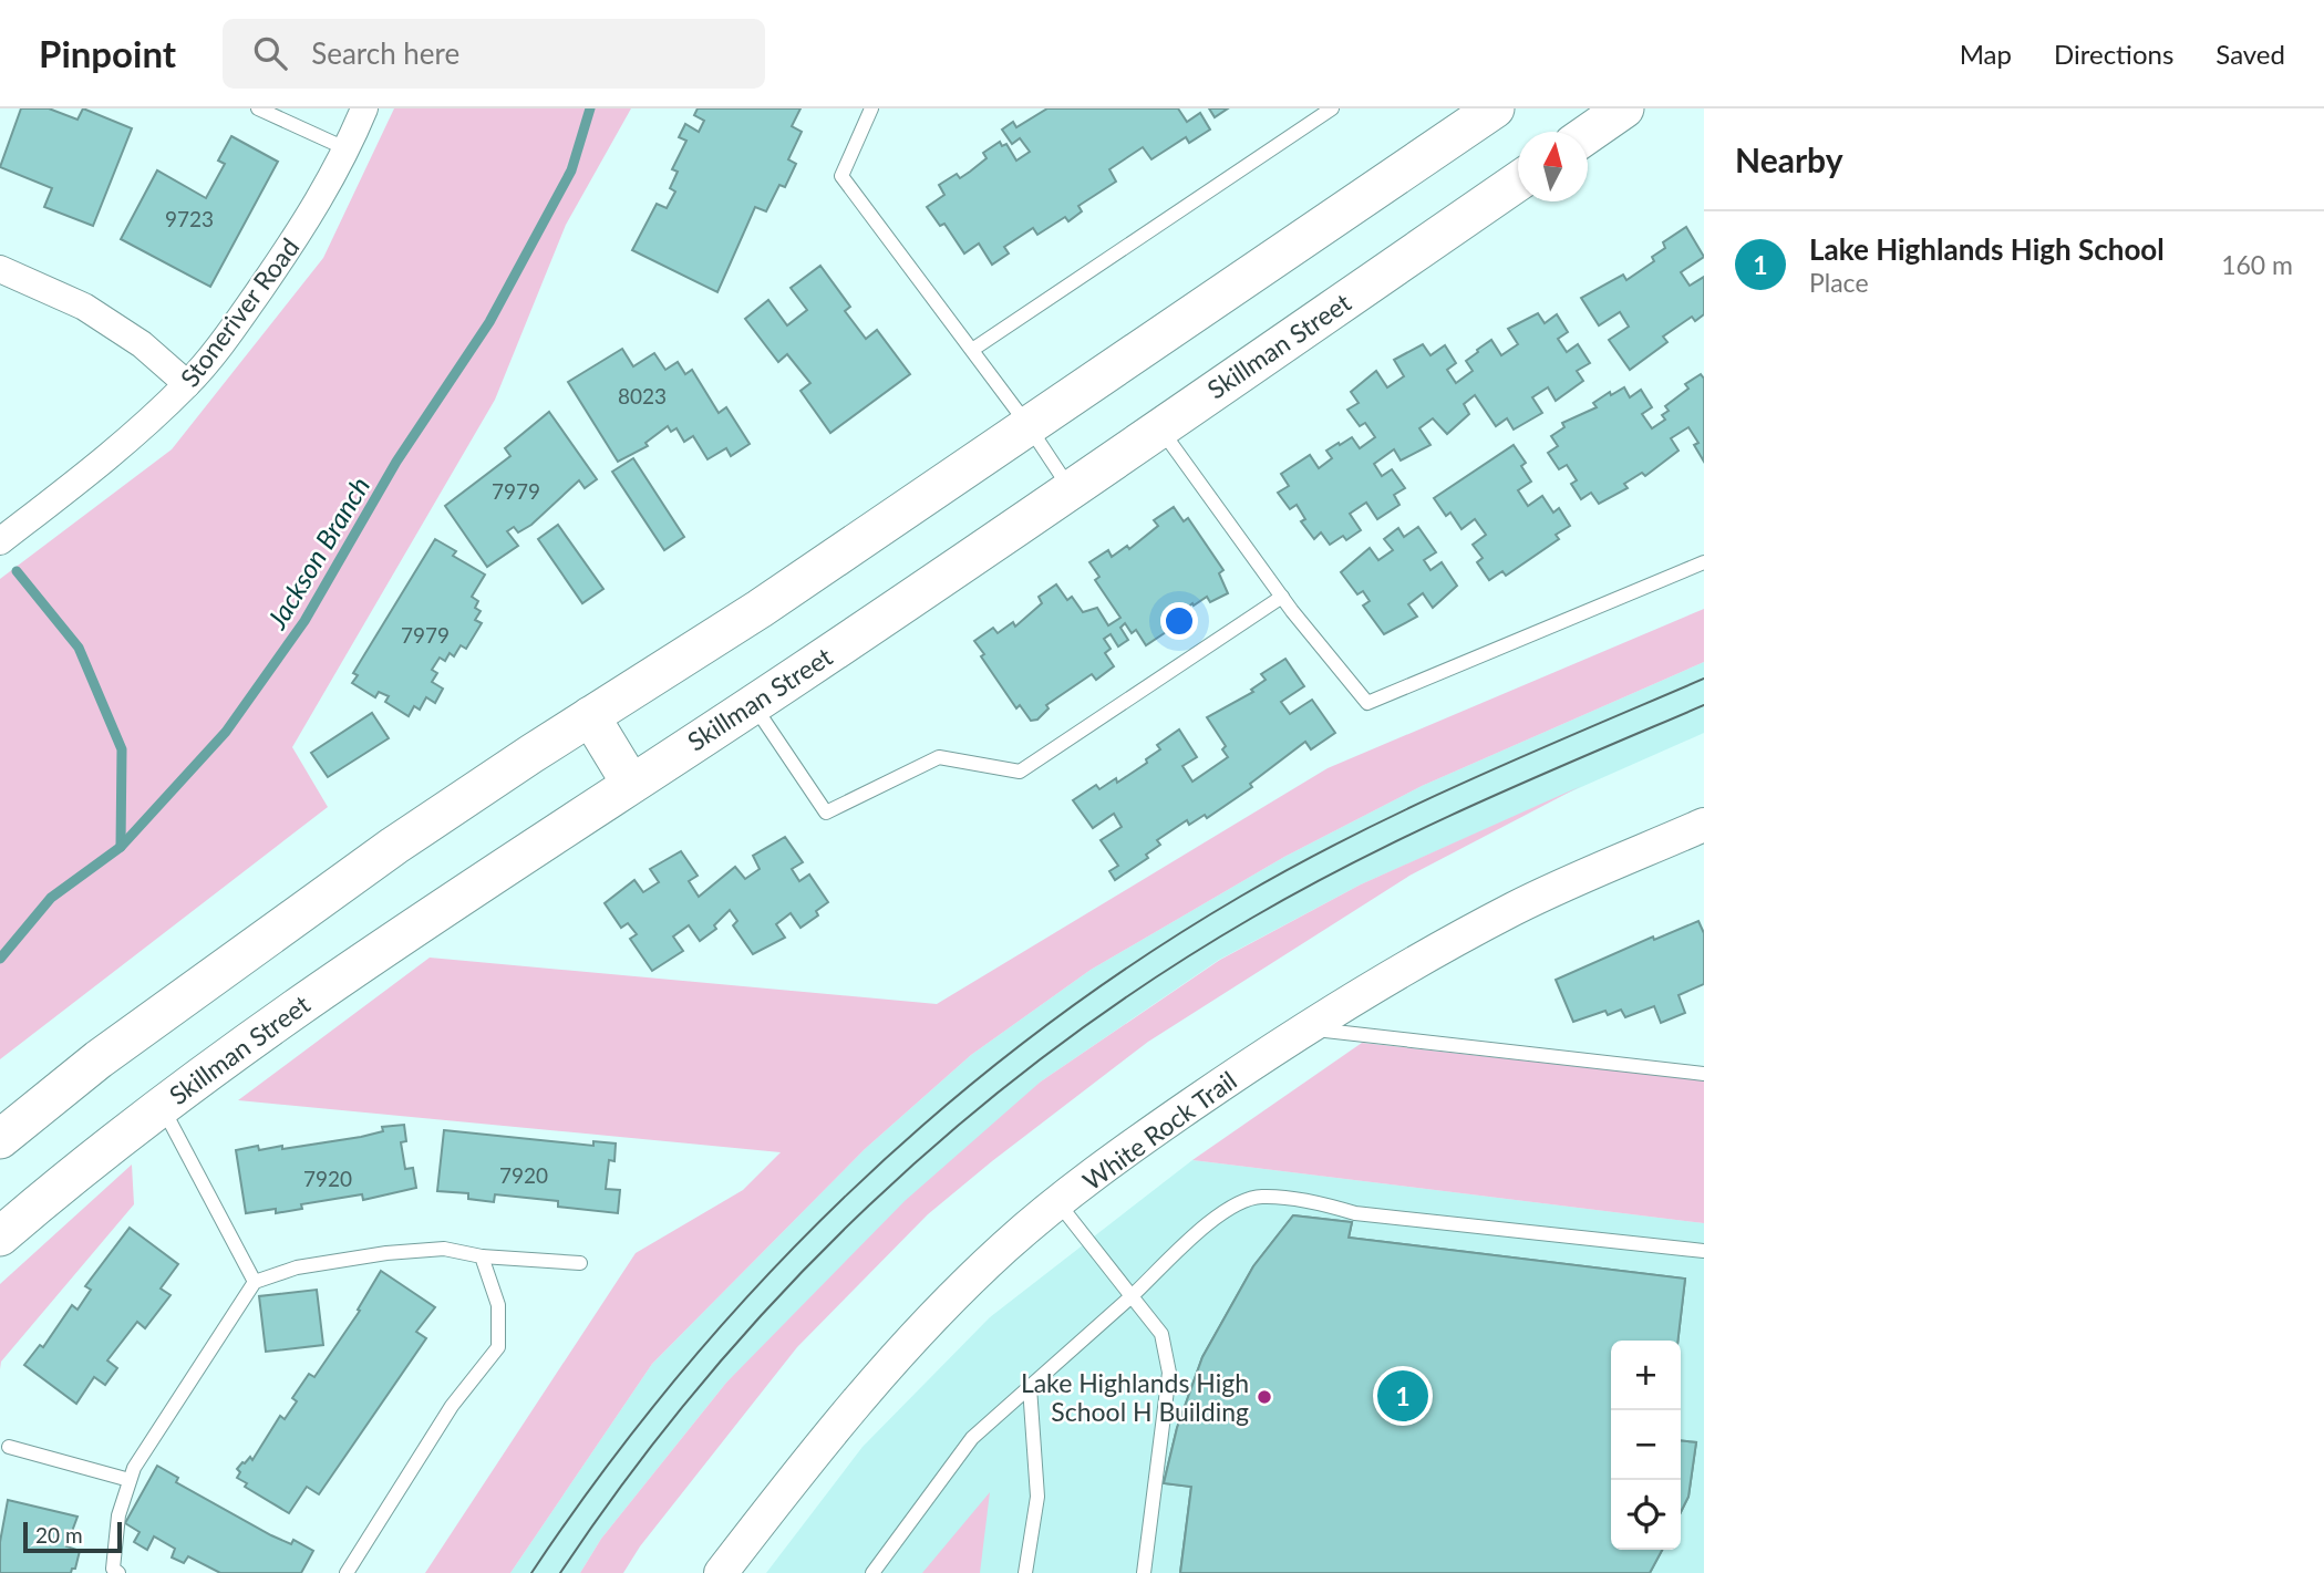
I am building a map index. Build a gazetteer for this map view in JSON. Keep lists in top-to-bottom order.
{
  "streets": {
    "main road": ["Skillman Street"],
    "street": ["Stoneriver Road", "White Rock Trail"]
  },
  "water": ["Jackson Branch"],
  "places": ["Lake Highlands High School H Building"],
  "house_numbers": [
    "9723",
    "8023",
    "7979",
    "7979",
    "7920",
    "7920"
  ],
  "scale_bar": "20 m",
  "north": "top",
  "page": {
    "header": "Pinpoint",
    "search": "Search here",
    "nav": ["Map", "Directions", "Saved"],
    "heading": "Nearby",
    "list": [
      {
        "mark": "1",
        "name": "Lake Highlands High School",
        "note": "Place",
        "value": "160 m"
      }
    ],
    "map_buttons": ["+", "−"],
    "pins": "1",
    "scale": "20 m"
  }
}
